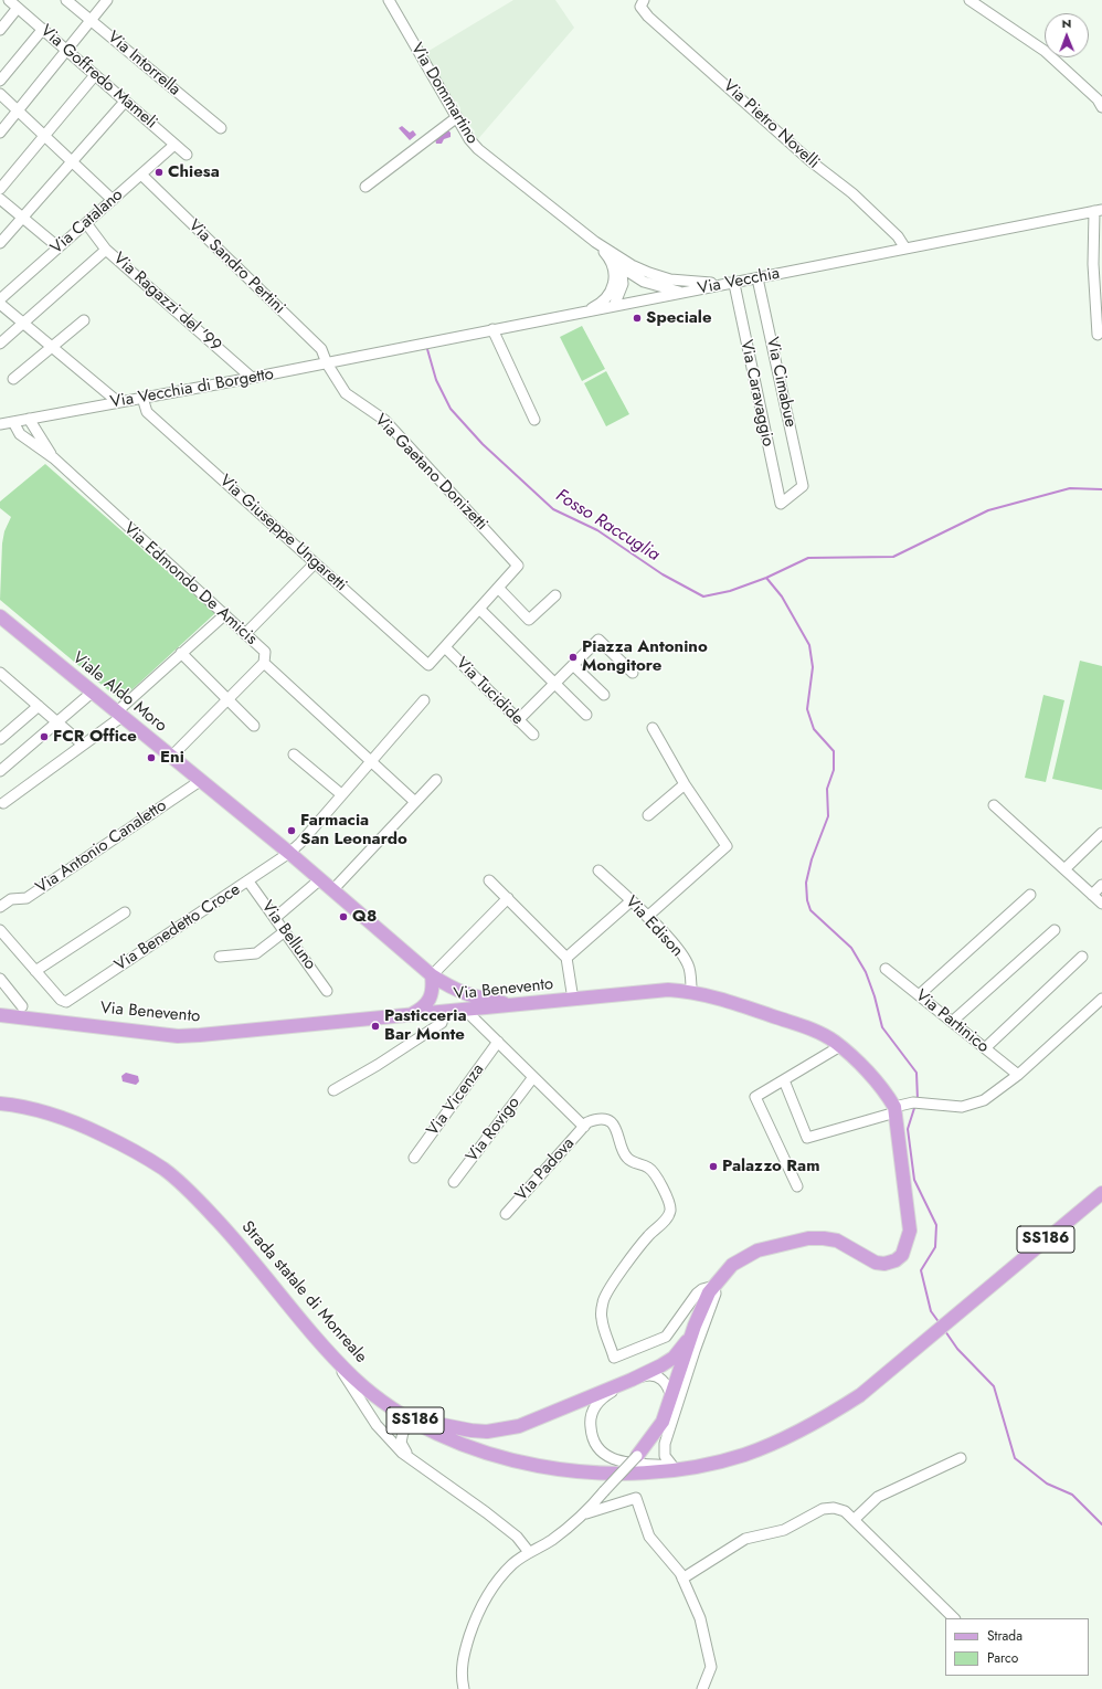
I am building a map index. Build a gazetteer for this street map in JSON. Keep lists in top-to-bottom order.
{
  "streets": {
    "main road": [
      "Viale Aldo Moro",
      "Via Benevento",
      "SS186",
      "Strada statale di Monreale"
    ],
    "street": [
      "Via Intorrella",
      "Via Goffredo Mameli",
      "Via Dommartino",
      "Via Pietro Novelli",
      "Via Catalano",
      "Via Sandro Pertini",
      "Via Vecchia",
      "Via Ragazzi del '99",
      "Via Cimabue",
      "Via Vecchia di Borgetto",
      "Via Caravaggio",
      "Via Gaetano Donizetti",
      "Via Giuseppe Ungaretti",
      "Via Edmondo De Amicis",
      "Via Tucidide",
      "Via Antonio Canaletto",
      "Via Edison",
      "Via Benedetto Croce",
      "Via Belluno",
      "Via Partinico",
      "Via Vicenza",
      "Via Rovigo",
      "Via Padova"
    ]
  },
  "crossings": [
    ["Via Goffredo Mameli", "Via Catalano"],
    ["Via Pietro Novelli", "Via Vecchia"],
    ["Via Catalano", "Via Sandro Pertini"],
    ["Via Catalano", "Via Ragazzi del '99"],
    ["Via Sandro Pertini", "Via Vecchia di Borgetto"],
    ["Via Sandro Pertini", "Via Gaetano Donizetti"],
    ["Via Vecchia", "Via Cimabue"],
    ["Via Vecchia", "Via Vecchia di Borgetto"],
    ["Via Vecchia", "Via Caravaggio"],
    ["Via Ragazzi del '99", "Via Vecchia di Borgetto"],
    ["Via Cimabue", "Via Caravaggio"],
    ["Via Vecchia di Borgetto", "Via Gaetano Donizetti"],
    ["Via Vecchia di Borgetto", "Via Giuseppe Ungaretti"],
    ["Via Giuseppe Ungaretti", "Via Tucidide"],
    ["Via Edmondo De Amicis", "Via Benedetto Croce"],
    ["Viale Aldo Moro", "Via Antonio Canaletto"],
    ["Viale Aldo Moro", "Via Benedetto Croce"],
    ["Viale Aldo Moro", "Via Benevento"],
    ["Via Edison", "Via Benevento"],
    ["Via Benedetto Croce", "Via Belluno"]
  ],
  "water": ["Fosso Raccuglia"],
  "places": [
    "Chiesa",
    "Speciale",
    "Piazza Antonino Mongitore",
    "FCR Office",
    "Eni",
    "Farmacia San Leonardo",
    "Q8",
    "Pasticceria Bar Monte",
    "Palazzo Ram"
  ],
  "legend": ["Strada", "Parco"],
  "north": "top"
}
